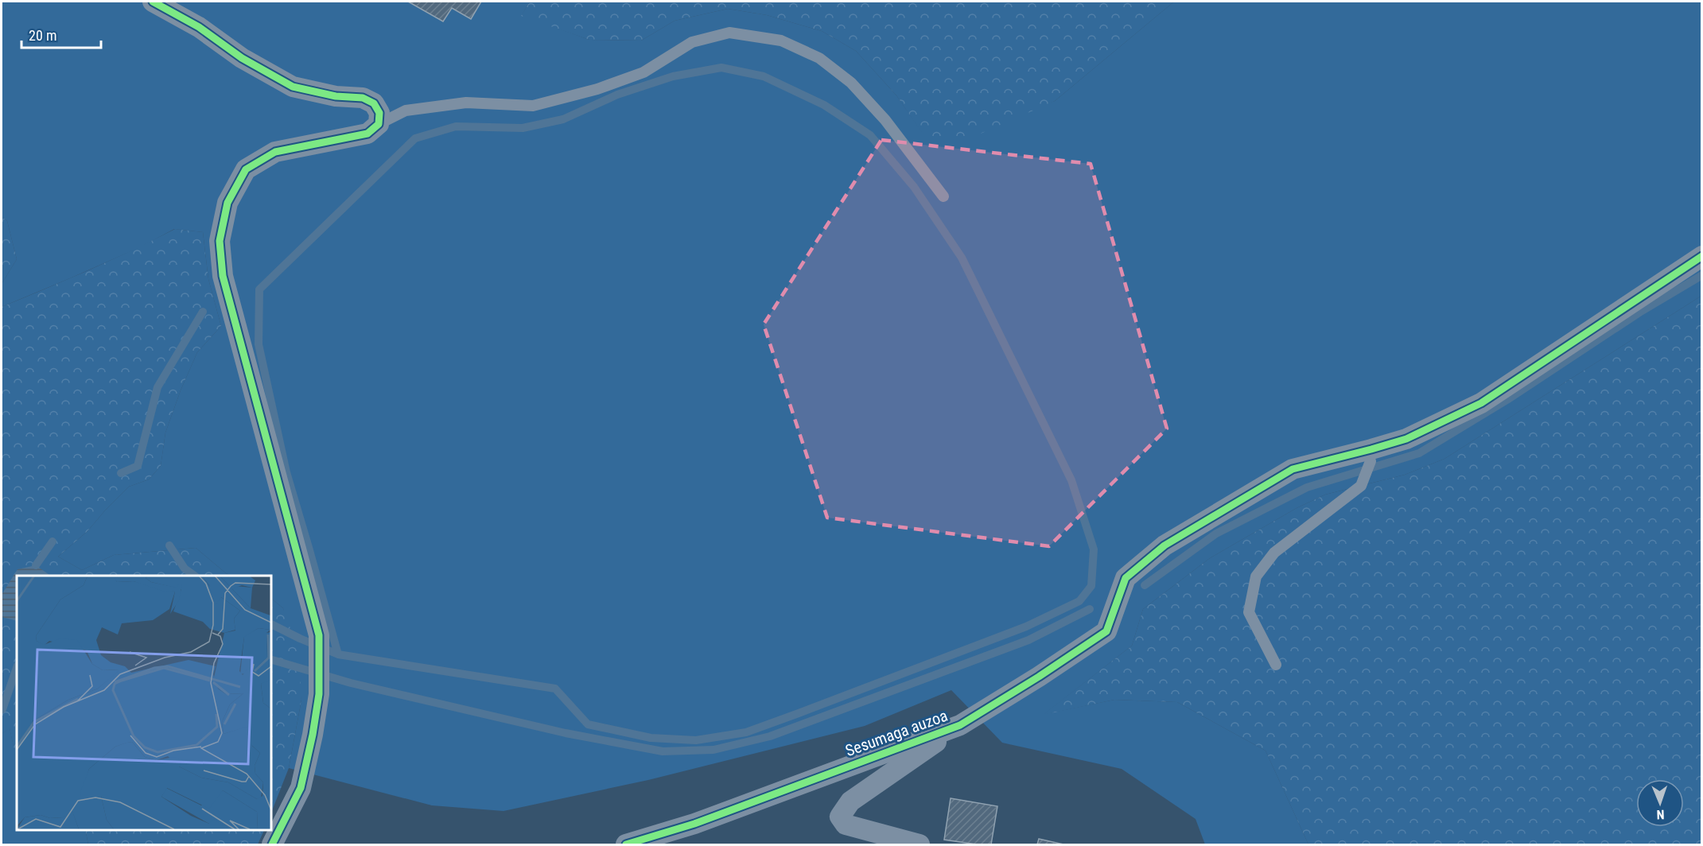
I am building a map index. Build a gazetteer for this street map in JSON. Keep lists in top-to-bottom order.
{
  "streets": {
    "street": ["Sesumaga auzoa"]
  },
  "scale_bar": "20 m",
  "north": "bottom"
}
